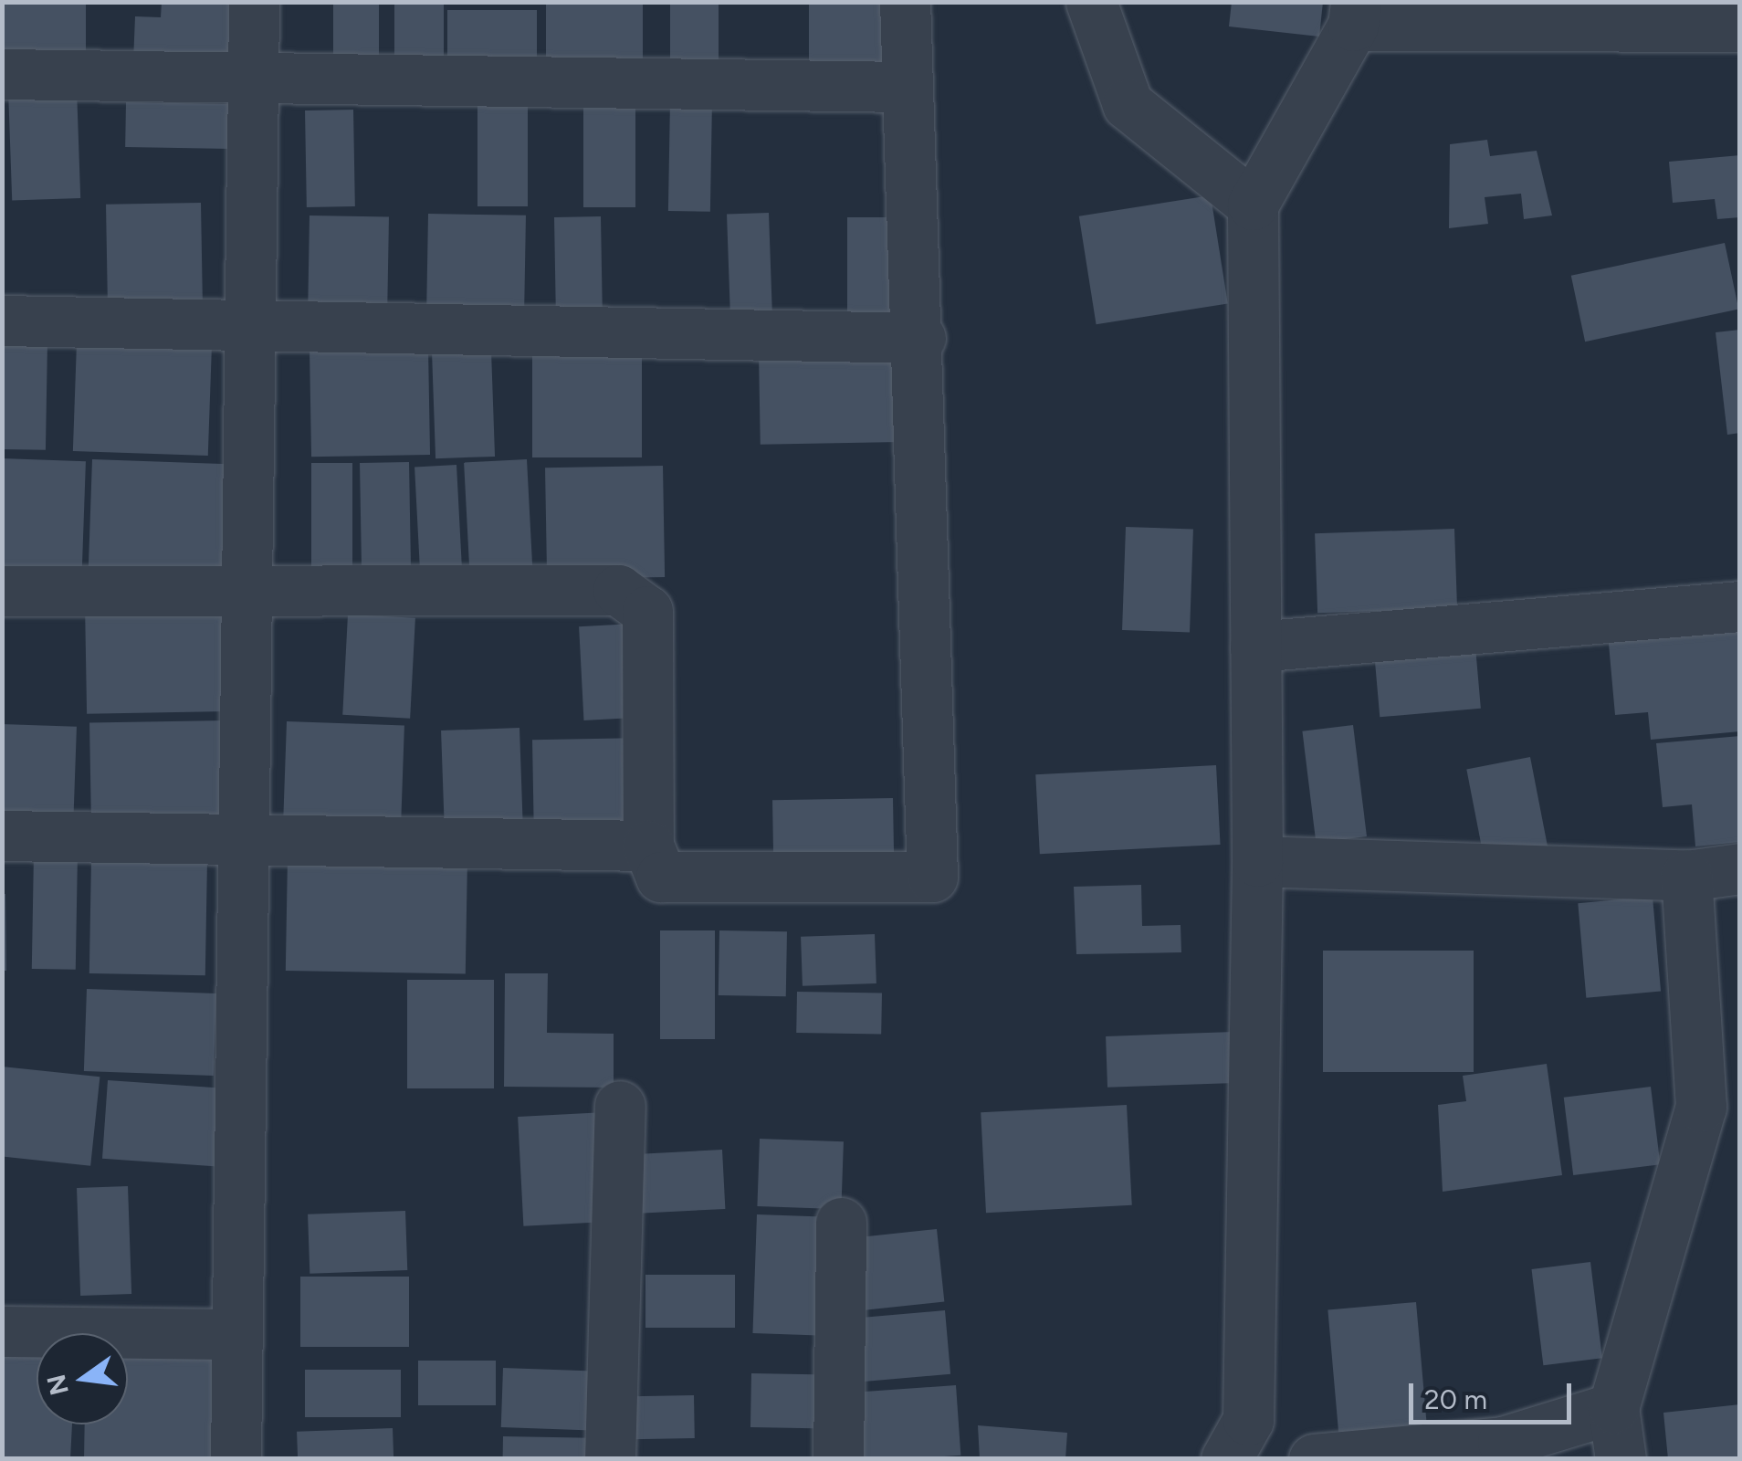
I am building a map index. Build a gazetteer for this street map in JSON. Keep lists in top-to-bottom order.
{
  "scale_bar": "20 m",
  "north": "left"
}
